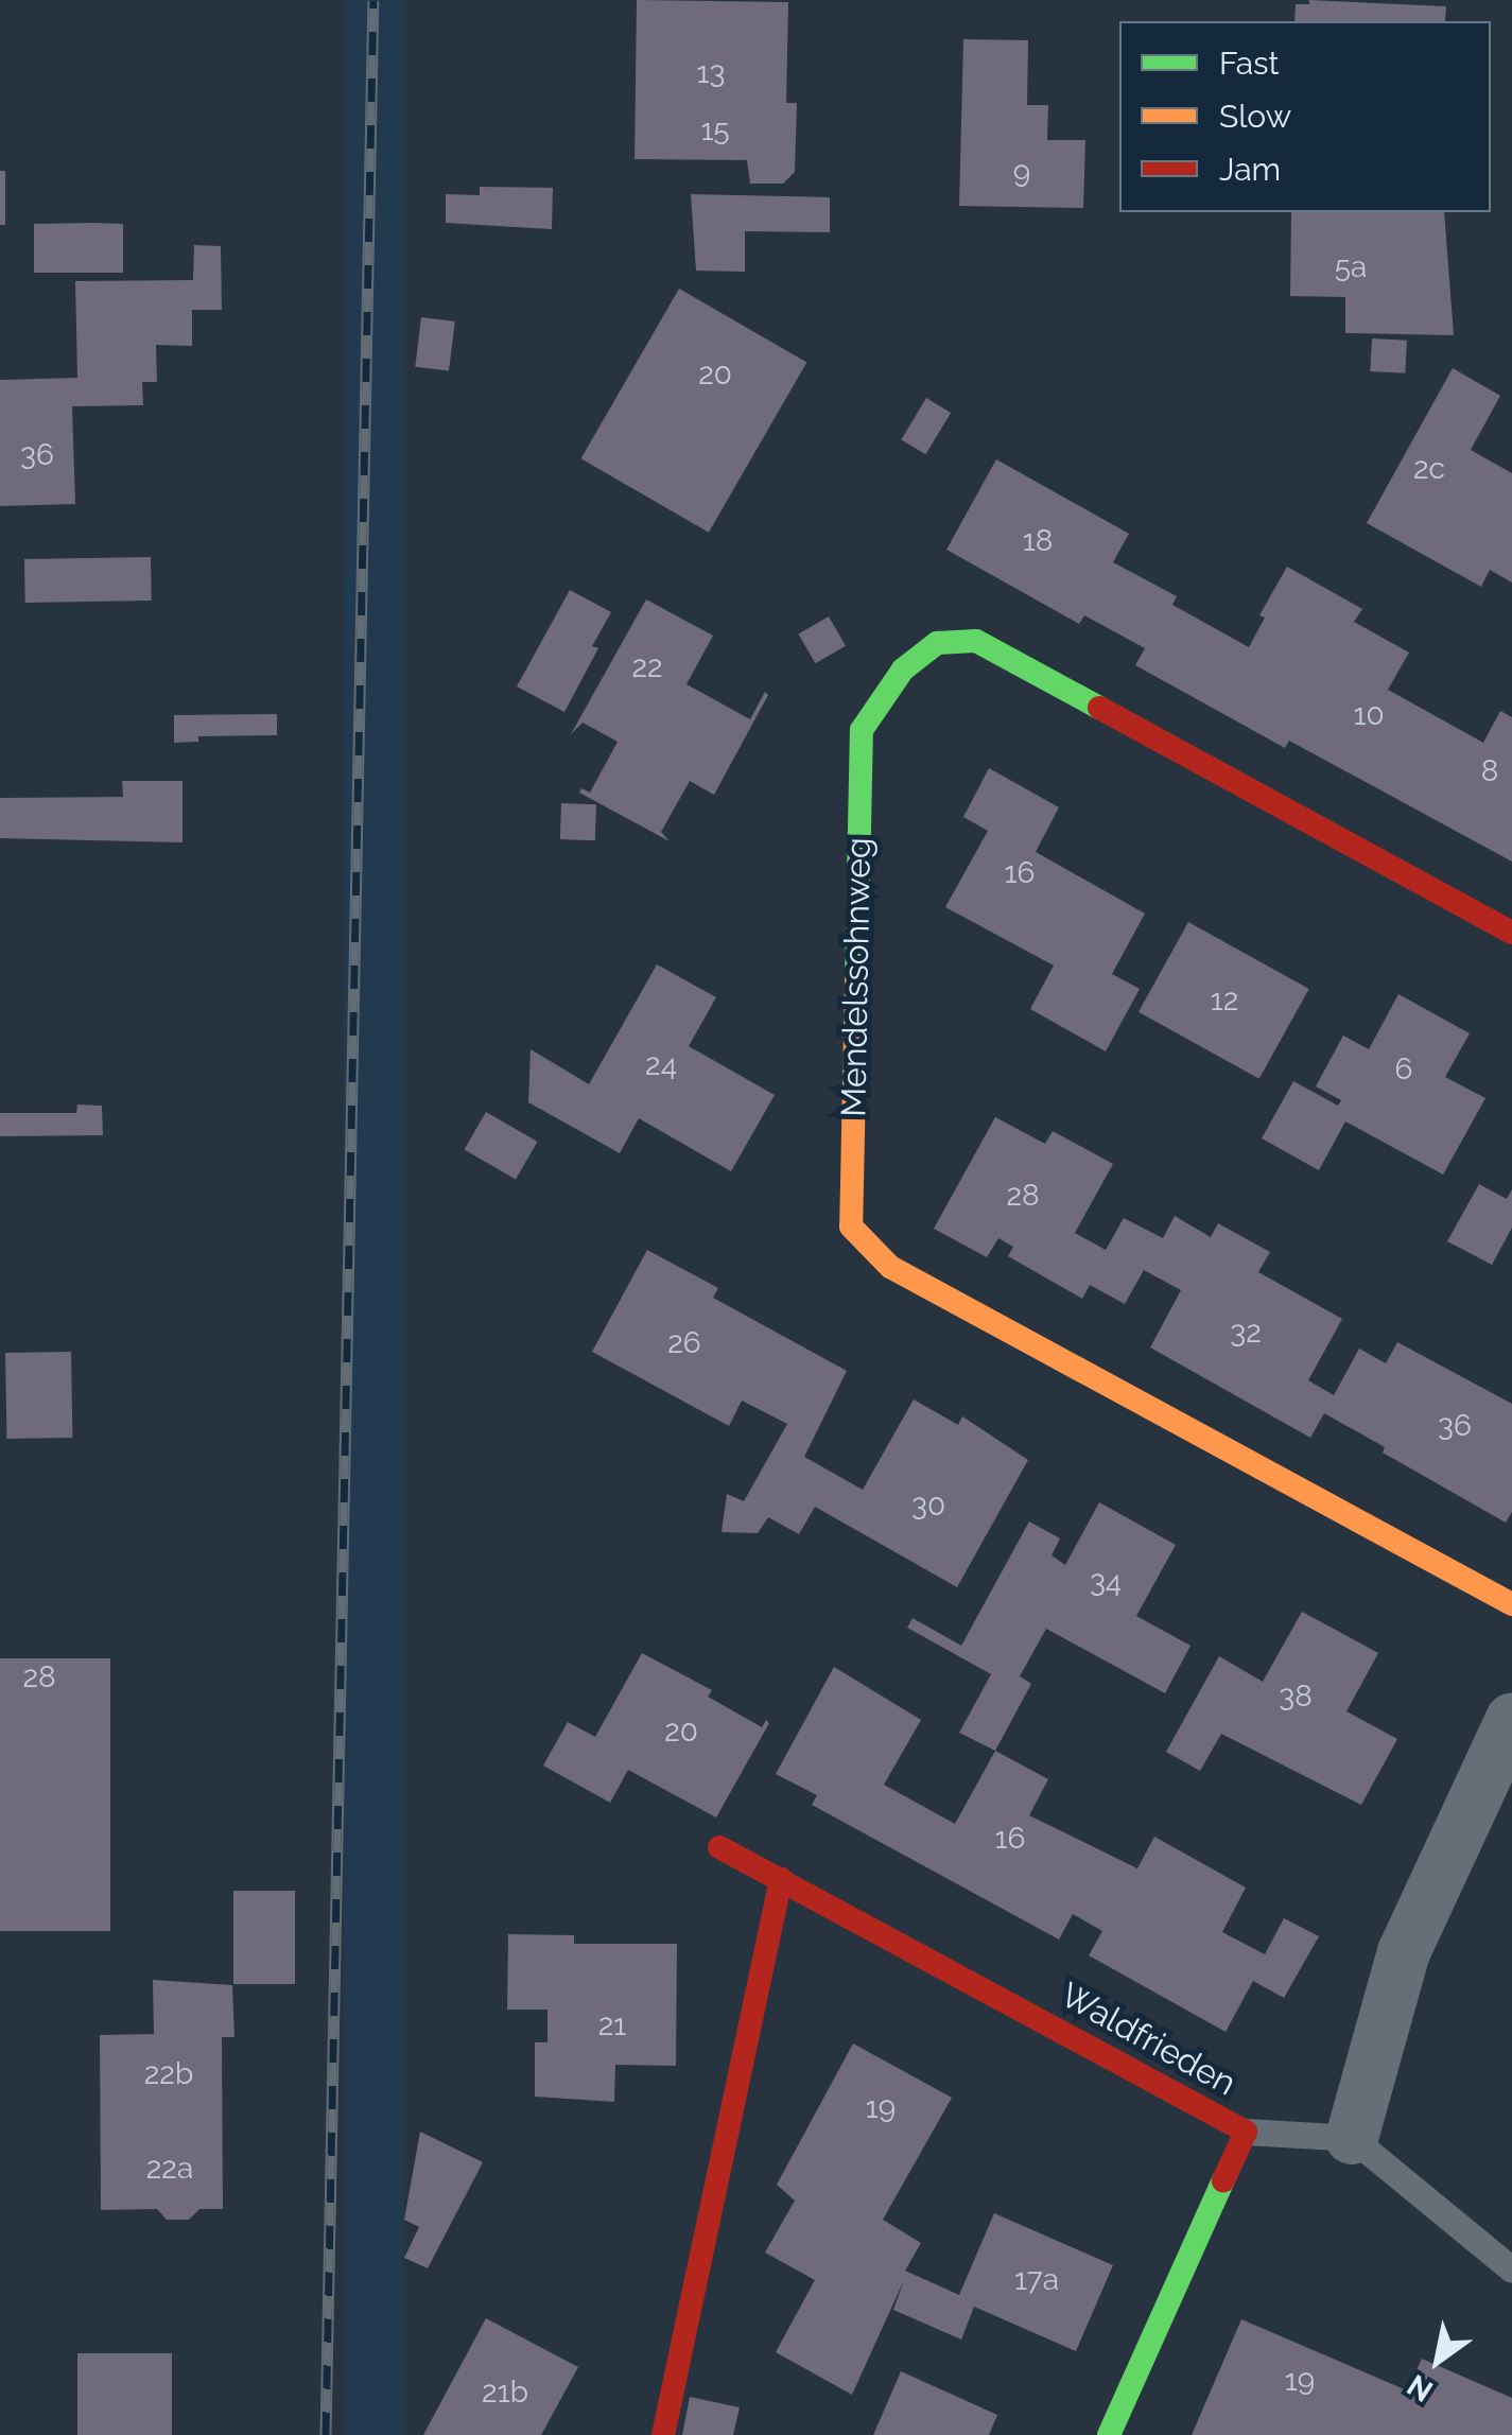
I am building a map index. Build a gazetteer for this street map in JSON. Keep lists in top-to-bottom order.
{
  "streets": {
    "street": ["Mendelssohnweg", "Waldfrieden"]
  },
  "house_numbers": [
    "13",
    "15",
    "9",
    "5a",
    "20",
    "36",
    "2c",
    "18",
    "22",
    "10",
    "8",
    "16",
    "12",
    "24",
    "6",
    "28",
    "32",
    "26",
    "36",
    "30",
    "34",
    "28",
    "38",
    "20",
    "16",
    "21",
    "22b",
    "19",
    "22a",
    "17a",
    "19",
    "21b"
  ],
  "legend": ["Fast", "Slow", "Jam"],
  "north": "bottom left"
}
